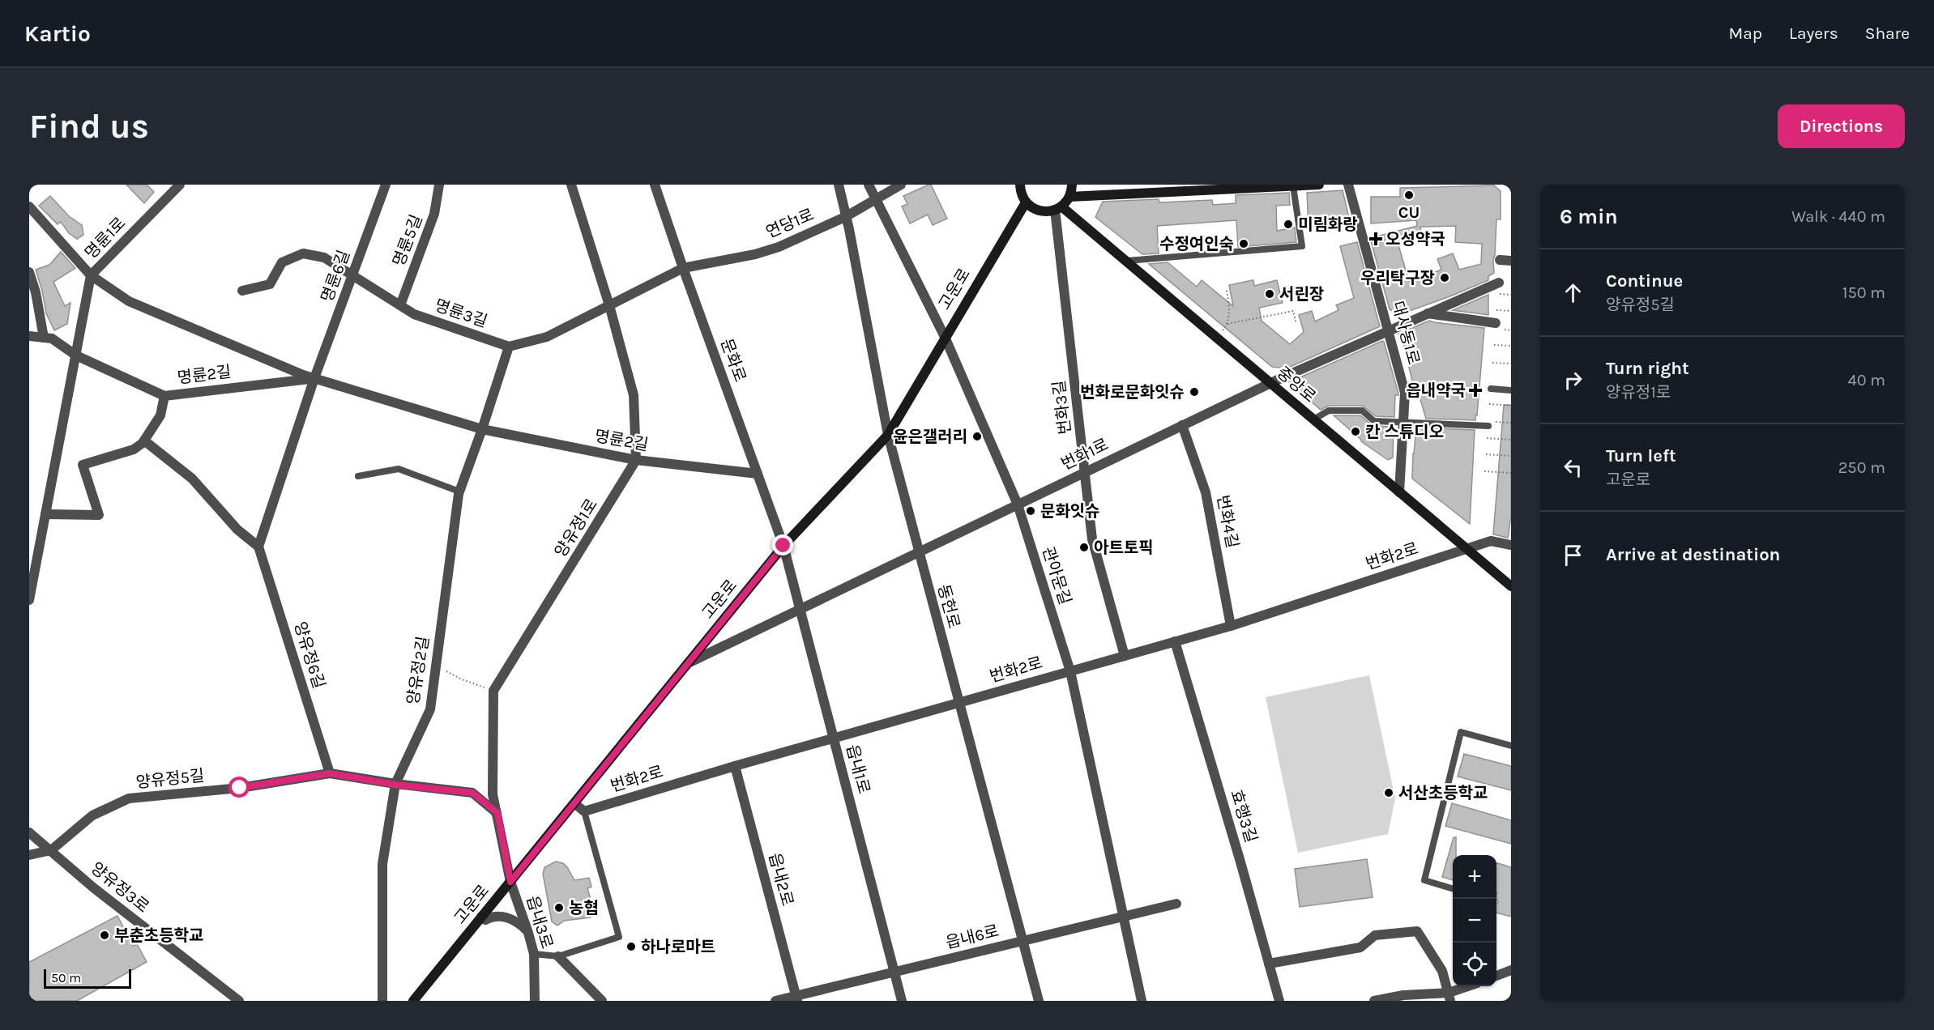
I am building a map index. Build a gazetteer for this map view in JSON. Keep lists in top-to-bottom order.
{
  "streets": {
    "street": [
      "연당1로",
      "명륜1로",
      "명륜5길",
      "명륜6길",
      "고운로",
      "명륜3길",
      "대사동1로",
      "문화로",
      "명륜2길",
      "중앙로",
      "번화3길",
      "번화1로",
      "번화4길",
      "양유정1로",
      "번화2로",
      "관아문길",
      "동헌로",
      "양유정6길",
      "양유정2길",
      "읍내1로",
      "양유정5길",
      "효행3길",
      "읍내2로",
      "양유정3로",
      "읍내3로",
      "읍내6로"
    ]
  },
  "crossings": [
    ["연당1로", "문화로"],
    ["연당1로", "관아문길"],
    ["연당1로", "동헌로"],
    ["명륜1로", "명륜2길"],
    ["명륜5길", "명륜3길"],
    ["명륜6길", "명륜3길"],
    ["명륜6길", "명륜2길"],
    ["고운로", "문화로"],
    ["고운로", "번화1로"],
    ["고운로", "관아문길"],
    ["고운로", "동헌로"],
    ["고운로", "읍내1로"],
    ["고운로", "읍내3로"],
    ["대사동1로", "중앙로"],
    ["대사동1로", "번화1로"],
    ["문화로", "명륜2길"],
    ["문화로", "읍내1로"],
    ["명륜2길", "양유정1로"],
    ["명륜2길", "양유정2길"],
    ["중앙로", "번화3길"],
    ["중앙로", "번화1로"],
    ["중앙로", "번화2로"],
    ["번화3길", "번화1로"],
    ["번화3길", "번화2로"],
    ["번화1로", "번화4길"],
    ["번화1로", "관아문길"],
    ["번화1로", "동헌로"],
    ["번화1로", "읍내1로"],
    ["번화4길", "번화2로"],
    ["번화2로", "관아문길"],
    ["번화2로", "동헌로"],
    ["번화2로", "읍내1로"],
    ["번화2로", "효행3길"],
    ["번화2로", "읍내2로"],
    ["관아문길", "읍내6로"],
    ["동헌로", "읍내6로"],
    ["양유정6길", "양유정5길"],
    ["양유정2길", "양유정5길"],
    ["읍내1로", "읍내6로"],
    ["양유정5길", "양유정3로"],
    ["읍내2로", "읍내6로"]
  ],
  "places": {
    "other": [
      "CU",
      "미림화랑",
      "수정여인숙",
      "우리탁구장",
      "서린장",
      "번화로문화잇슈",
      "칸 스튜디오",
      "윤은갤러리",
      "문화잇슈",
      "아트토픽",
      "서산초등학교",
      "농협",
      "부춘초등학교",
      "하나로마트"
    ],
    "health": ["오성약국", "읍내약국"]
  },
  "scale_bar": "50 m",
  "page": {
    "header": "Kartio",
    "nav": ["Map", "Layers", "Share"],
    "buttons": "Directions",
    "title": "Find us",
    "heading": ["6 min", "Walk · 440 m"],
    "list": [
      ["Continue", "양유정5길", "150 m"],
      ["Turn right", "양유정1로", "40 m"],
      ["Turn left", "고운로", "250 m"],
      "Arrive at destination"
    ],
    "map_buttons": ["+", "−"],
    "scale": "50 m"
  }
}
